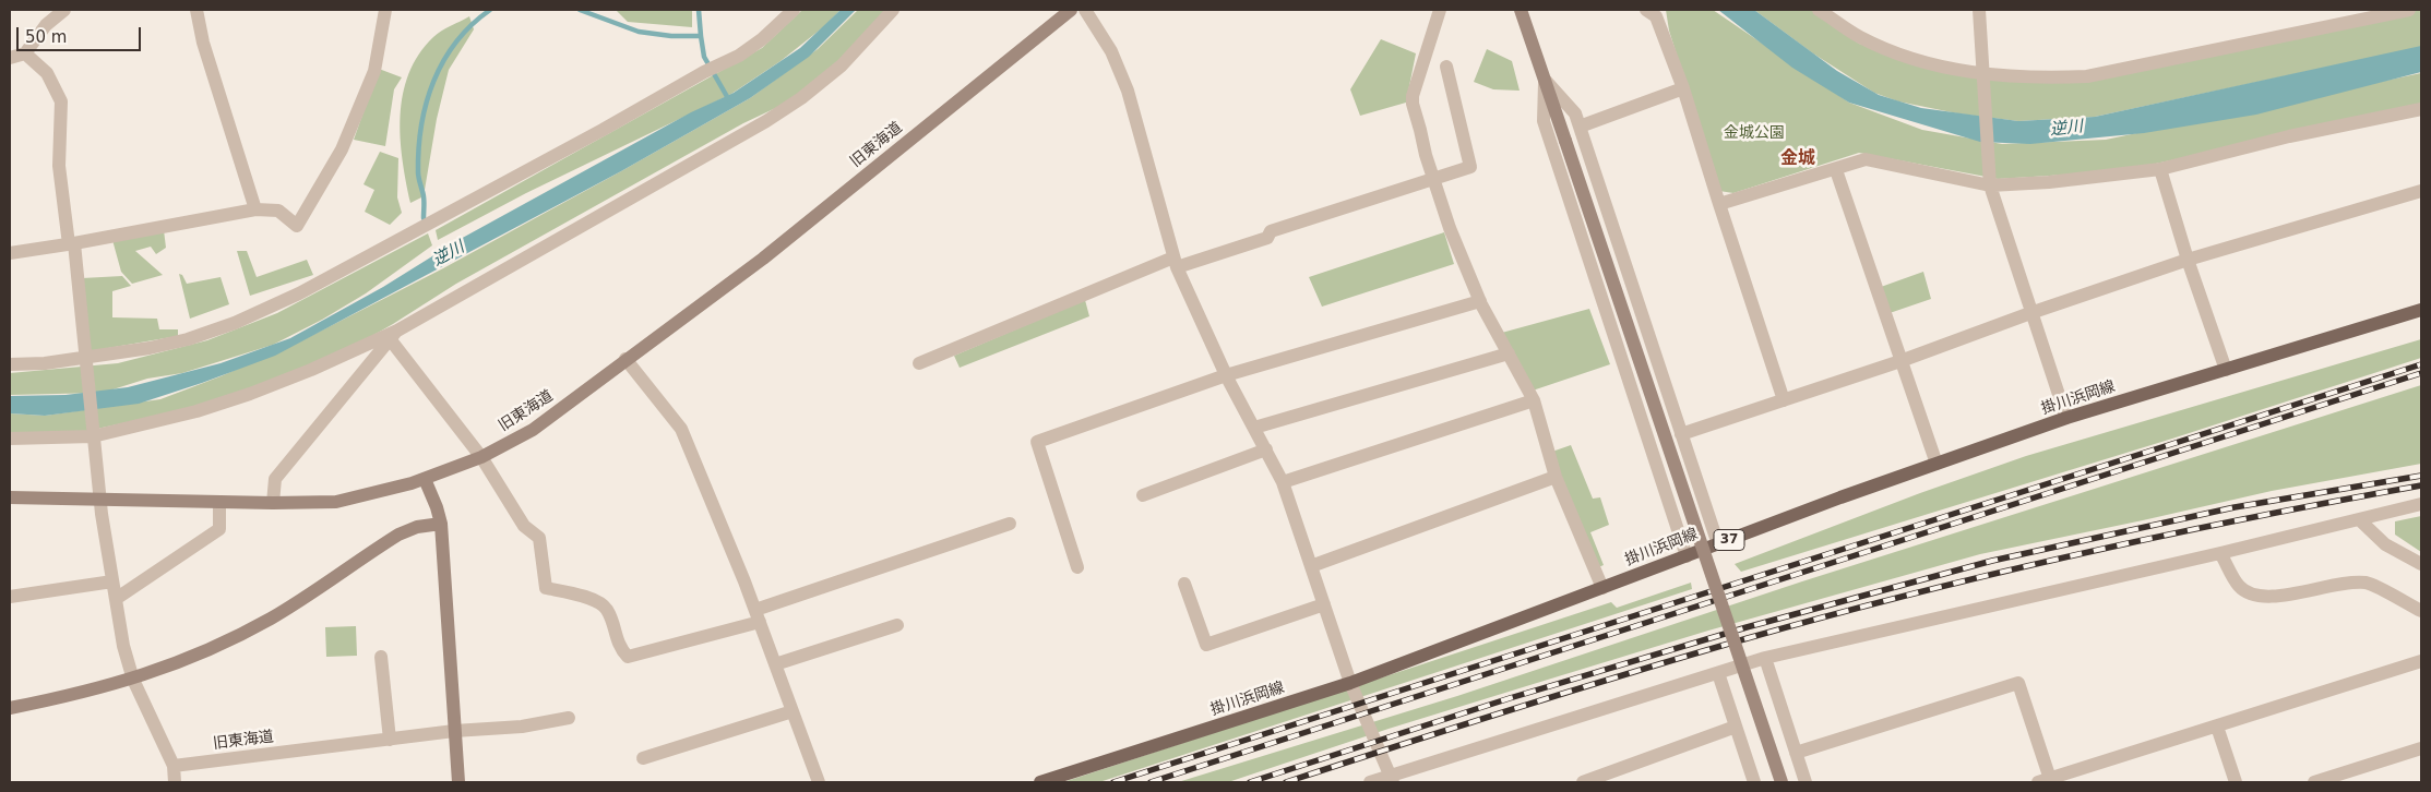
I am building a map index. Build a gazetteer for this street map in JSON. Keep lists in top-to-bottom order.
{
  "streets": {
    "main road": ["掛川浜岡線", "37"],
    "street": ["旧東海道"]
  },
  "districts": ["金城"],
  "water": ["逆川"],
  "parks": ["金城公園"],
  "scale_bar": "50 m"
}
